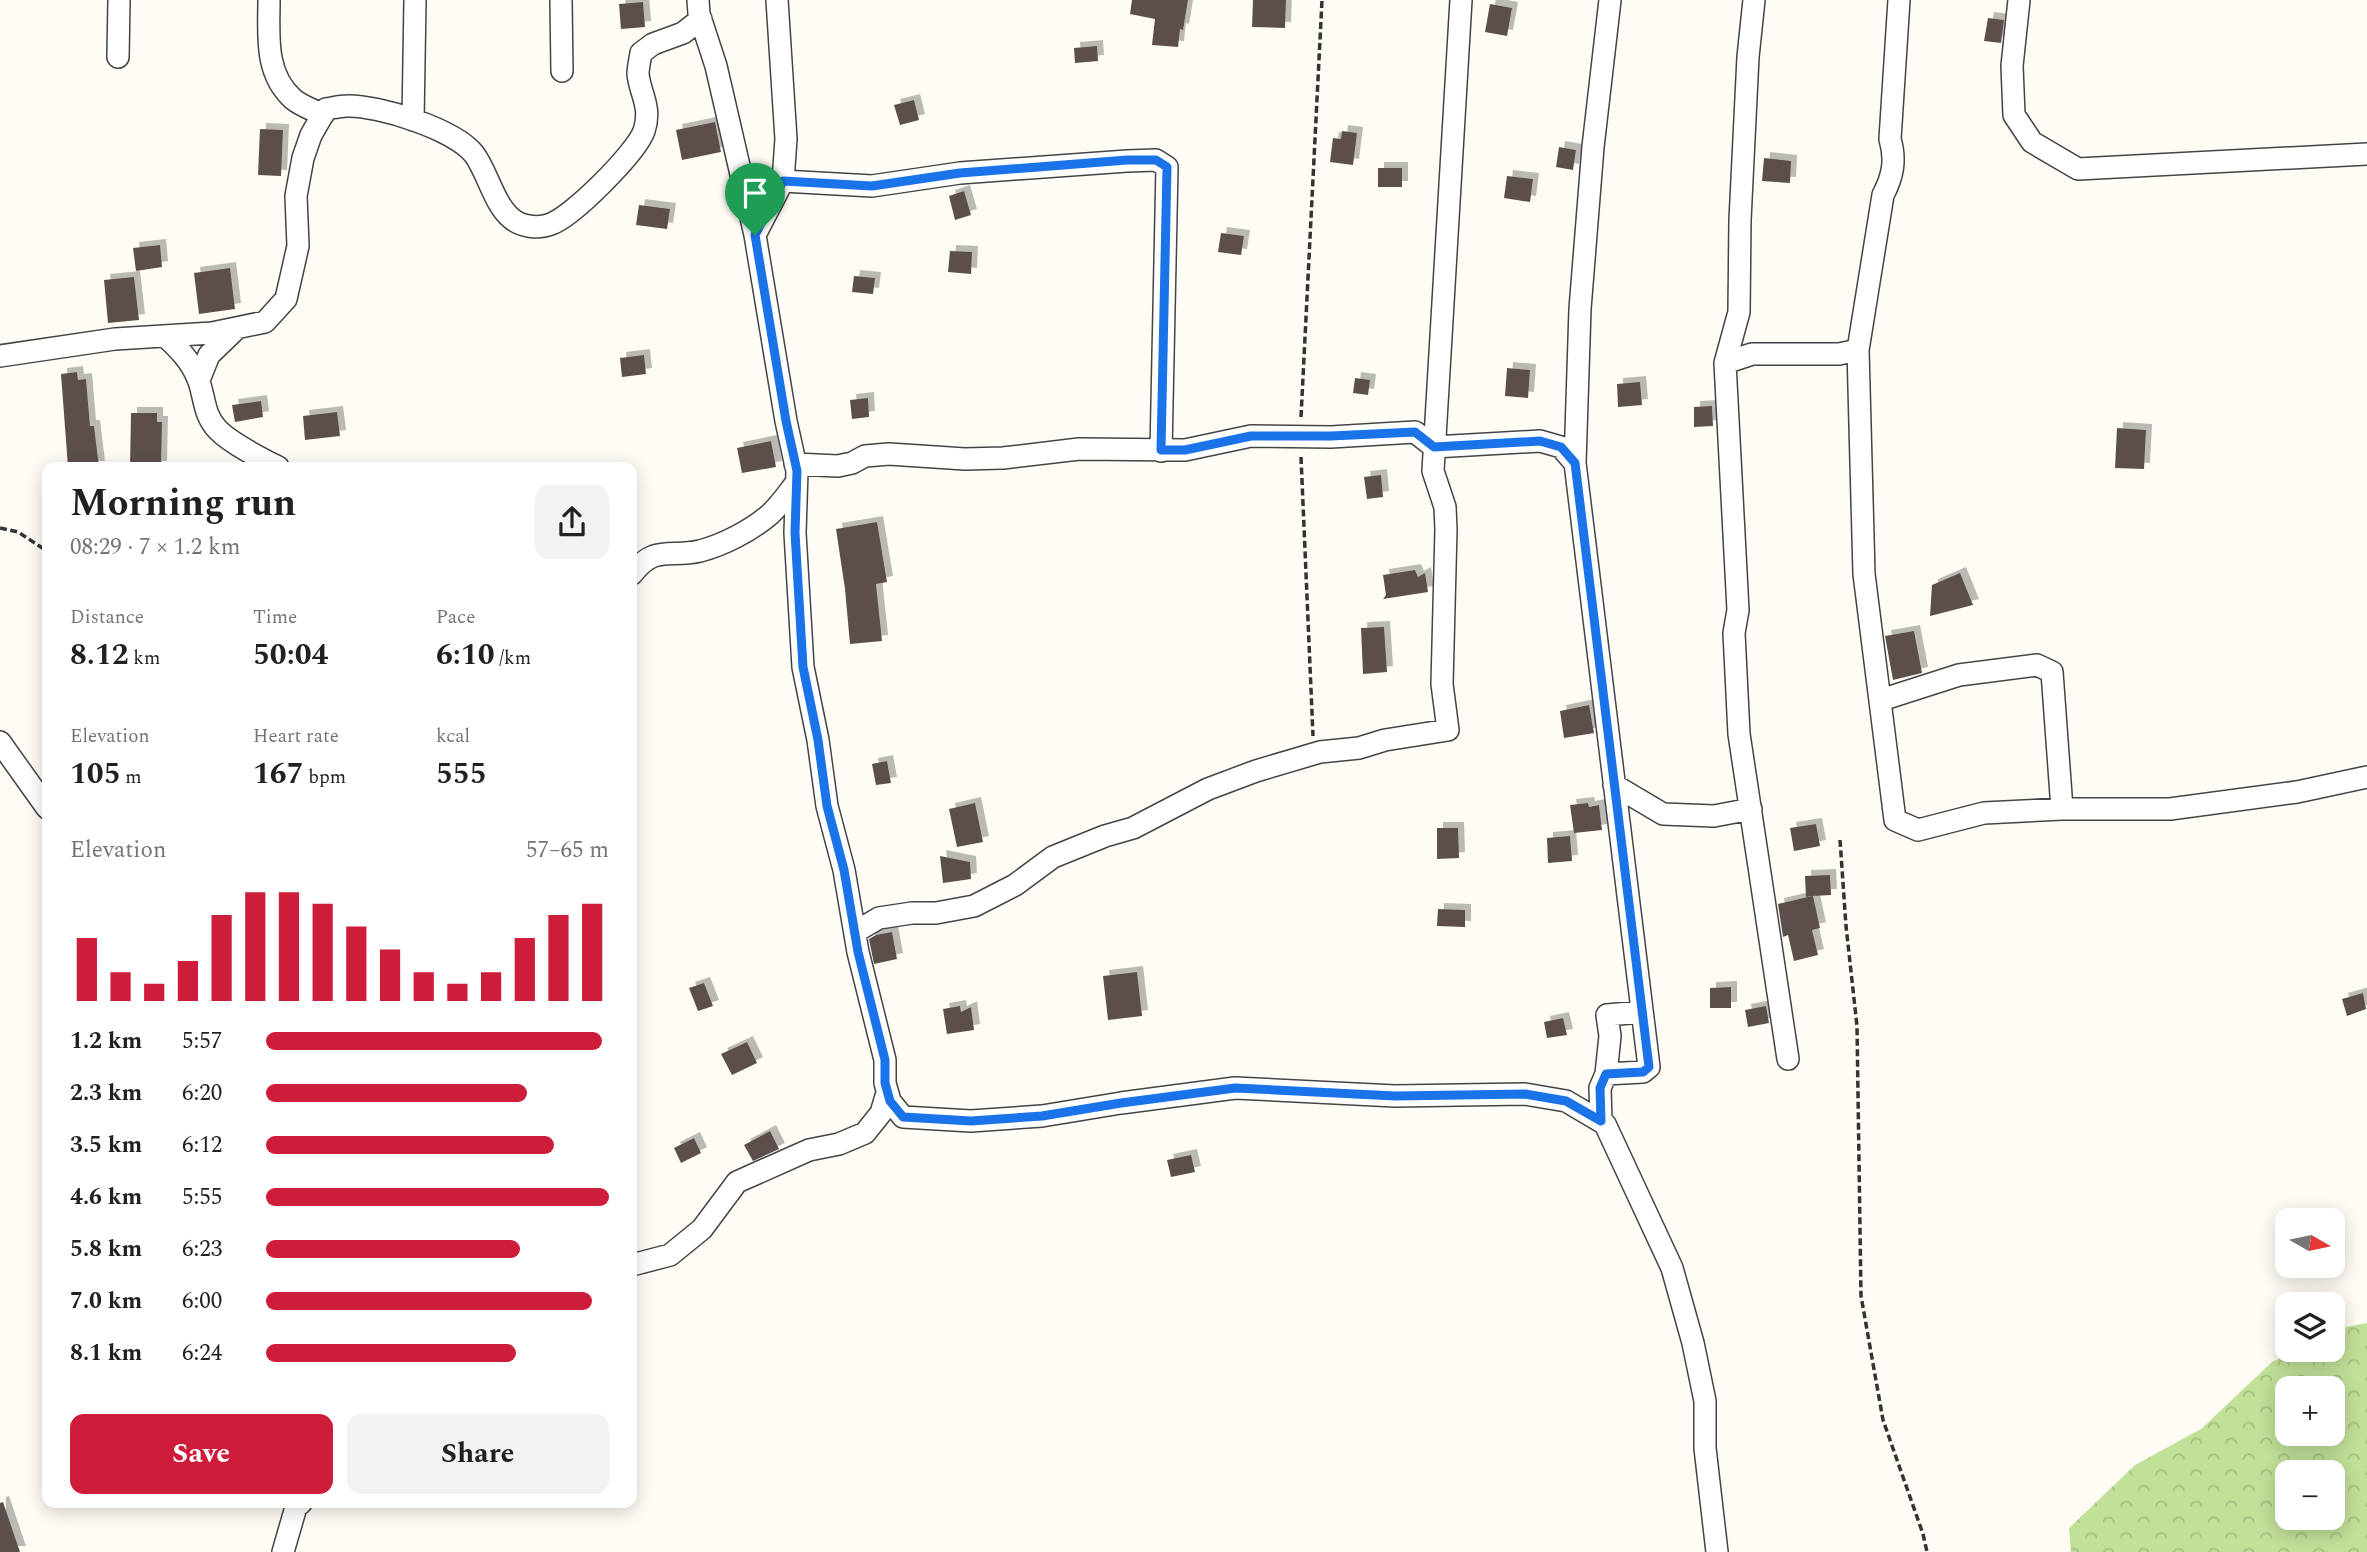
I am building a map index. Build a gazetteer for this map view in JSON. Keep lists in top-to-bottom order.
{
  "north": "right",
  "page": {
    "heading": ["Morning run", "08:29 · 7 × 1.2 km"],
    "stats": [
      ["Distance", "8.12 km"],
      ["Time", "50:04"],
      ["Pace", "6:10 /km"],
      ["Elevation", "105 m"],
      ["Heart rate", "167 bpm"],
      ["kcal", "555"]
    ],
    "chart": ["Elevation", "57–65 m"],
    "list": [
      {
        "name": "1.2 km",
        "note": "5:57"
      },
      {
        "name": "2.3 km",
        "note": "6:20"
      },
      {
        "name": "3.5 km",
        "note": "6:12"
      },
      {
        "name": "4.6 km",
        "note": "5:55"
      },
      {
        "name": "5.8 km",
        "note": "6:23"
      },
      {
        "name": "7.0 km",
        "note": "6:00"
      },
      {
        "name": "8.1 km",
        "note": "6:24"
      }
    ],
    "map_buttons": ["+", "−"],
    "buttons": ["Save", "Share"]
  }
}
